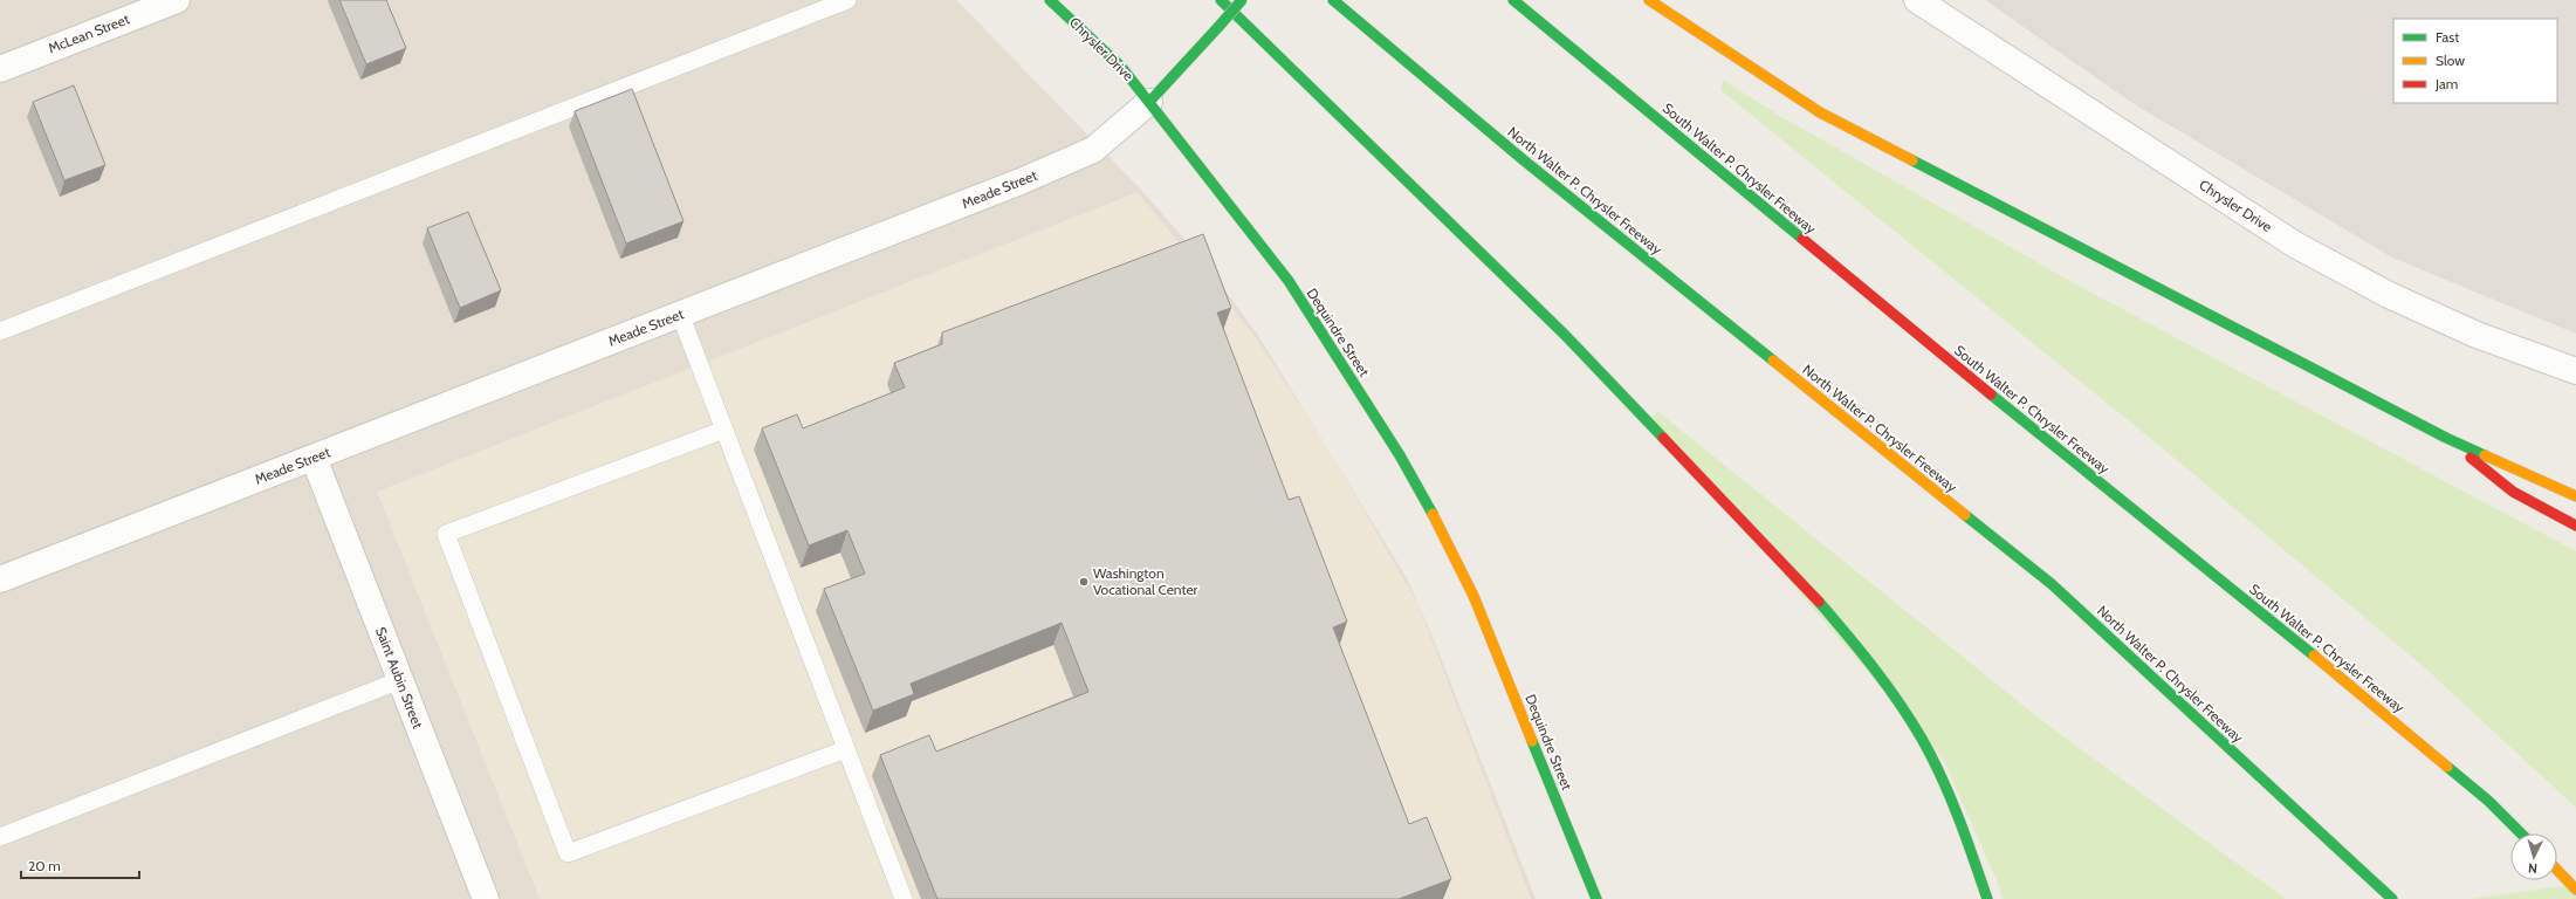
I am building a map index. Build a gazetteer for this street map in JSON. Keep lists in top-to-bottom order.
{
  "streets": {
    "main road": [
      "Chrysler Drive",
      "South Walter P. Chrysler Freeway",
      "Meade Street",
      "North Walter P. Chrysler Freeway",
      "Dequindre Street"
    ],
    "street": ["McLean Street", "Saint Aubin Street"]
  },
  "crossings": [
    ["Chrysler Drive", "Meade Street"],
    ["Chrysler Drive", "Dequindre Street"],
    ["Meade Street", "Dequindre Street"],
    ["Meade Street", "Saint Aubin Street"]
  ],
  "places": ["Washington Vocational Center"],
  "legend": ["Fast", "Slow", "Jam"],
  "scale_bar": "20 m",
  "north": "bottom"
}
